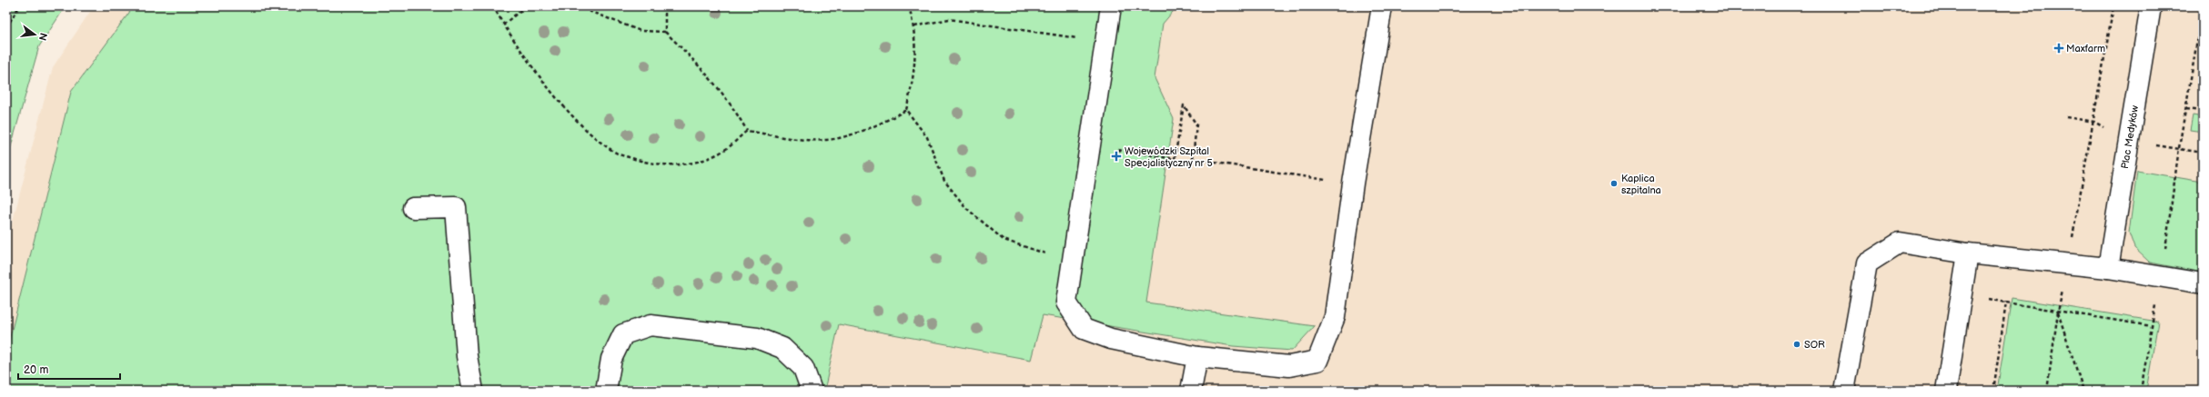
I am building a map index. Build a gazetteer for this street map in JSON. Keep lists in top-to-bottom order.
{
  "streets": {
    "lane": ["Plac Medyków"]
  },
  "places": {
    "health": ["Maxfarm", "Wojewódzki Szpital Specjalistyczny nr 5"],
    "other": ["Kaplica szpitalna", "SOR"]
  },
  "scale_bar": "20 m",
  "north": "right"
}
